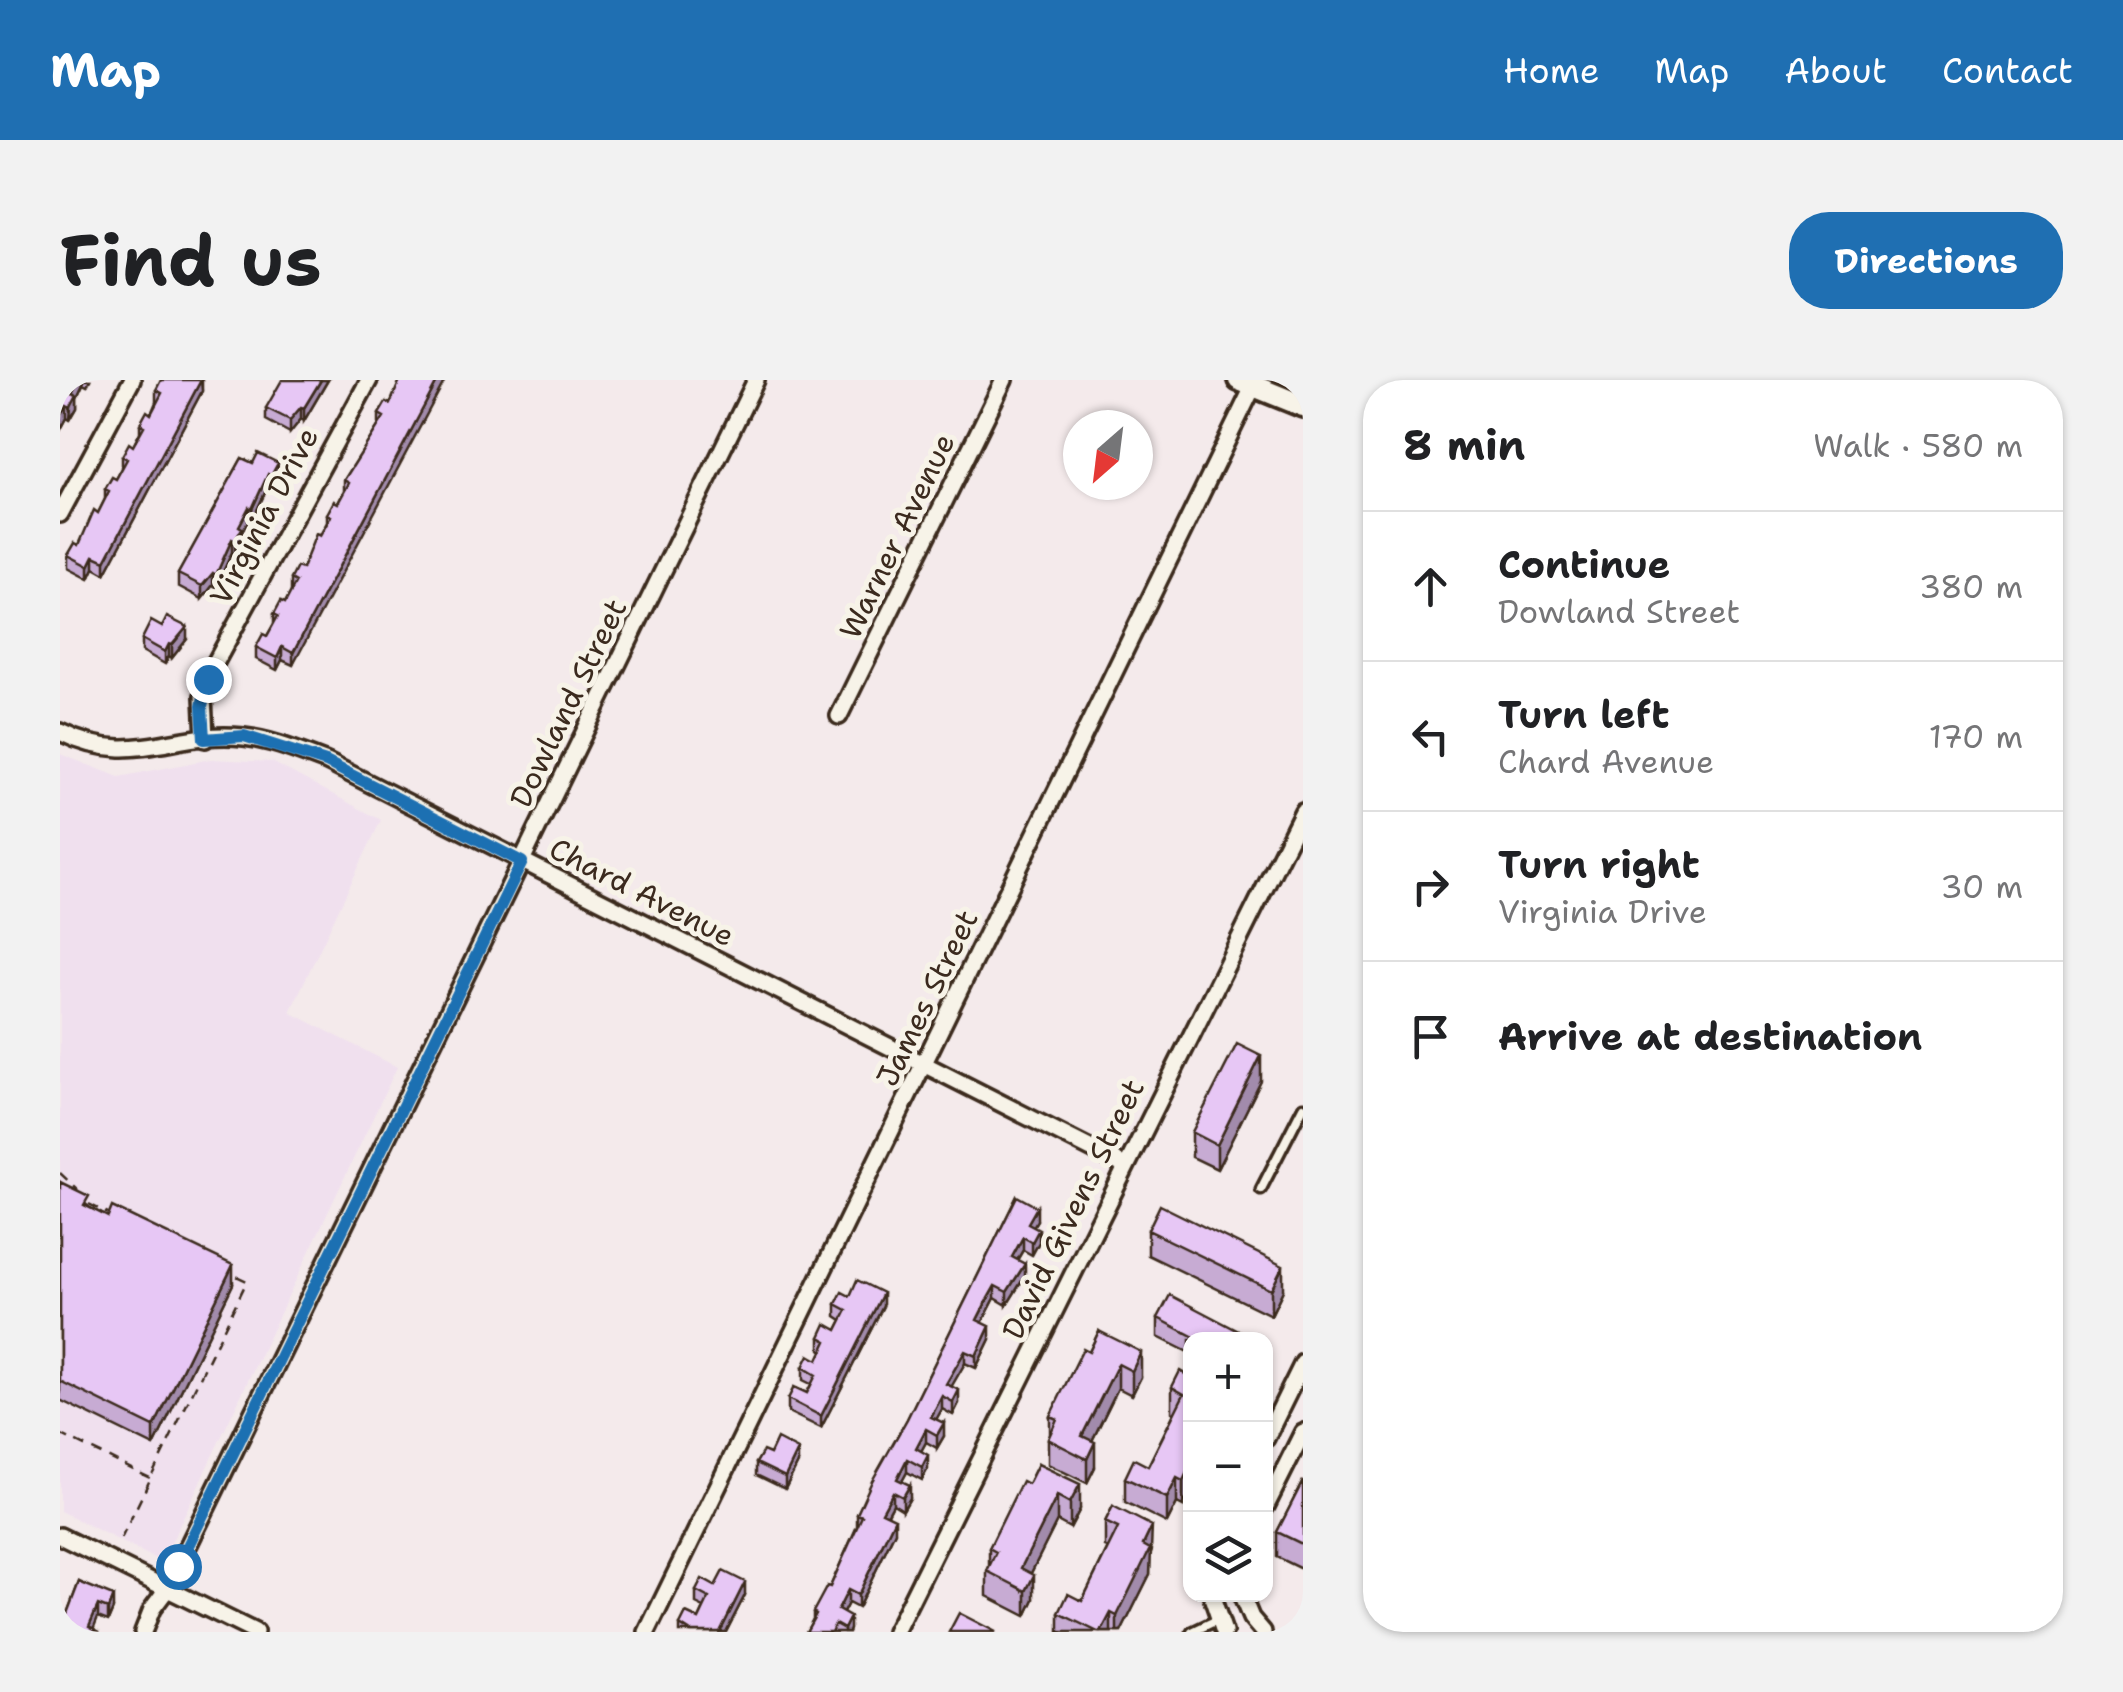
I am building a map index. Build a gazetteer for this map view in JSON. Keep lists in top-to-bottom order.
{
  "streets": {
    "street": [
      "Virginia Drive",
      "Warner Avenue",
      "Dowland Street",
      "Chard Avenue",
      "James Street",
      "David Givens Street"
    ]
  },
  "crossings": [
    ["Virginia Drive", "Chard Avenue"],
    ["Dowland Street", "Chard Avenue"],
    ["Chard Avenue", "James Street"],
    ["Chard Avenue", "David Givens Street"]
  ],
  "north": "bottom left",
  "page": {
    "header": "Map",
    "nav": [
      "Home",
      "Map",
      "About",
      "Contact"
    ],
    "buttons": "Directions",
    "title": "Find us",
    "heading": ["8 min", "Walk · 580 m"],
    "list": [
      ["Continue", "Dowland Street", "380 m"],
      ["Turn left", "Chard Avenue", "170 m"],
      ["Turn right", "Virginia Drive", "30 m"],
      "Arrive at destination"
    ],
    "map_buttons": ["+", "−"]
  }
}
